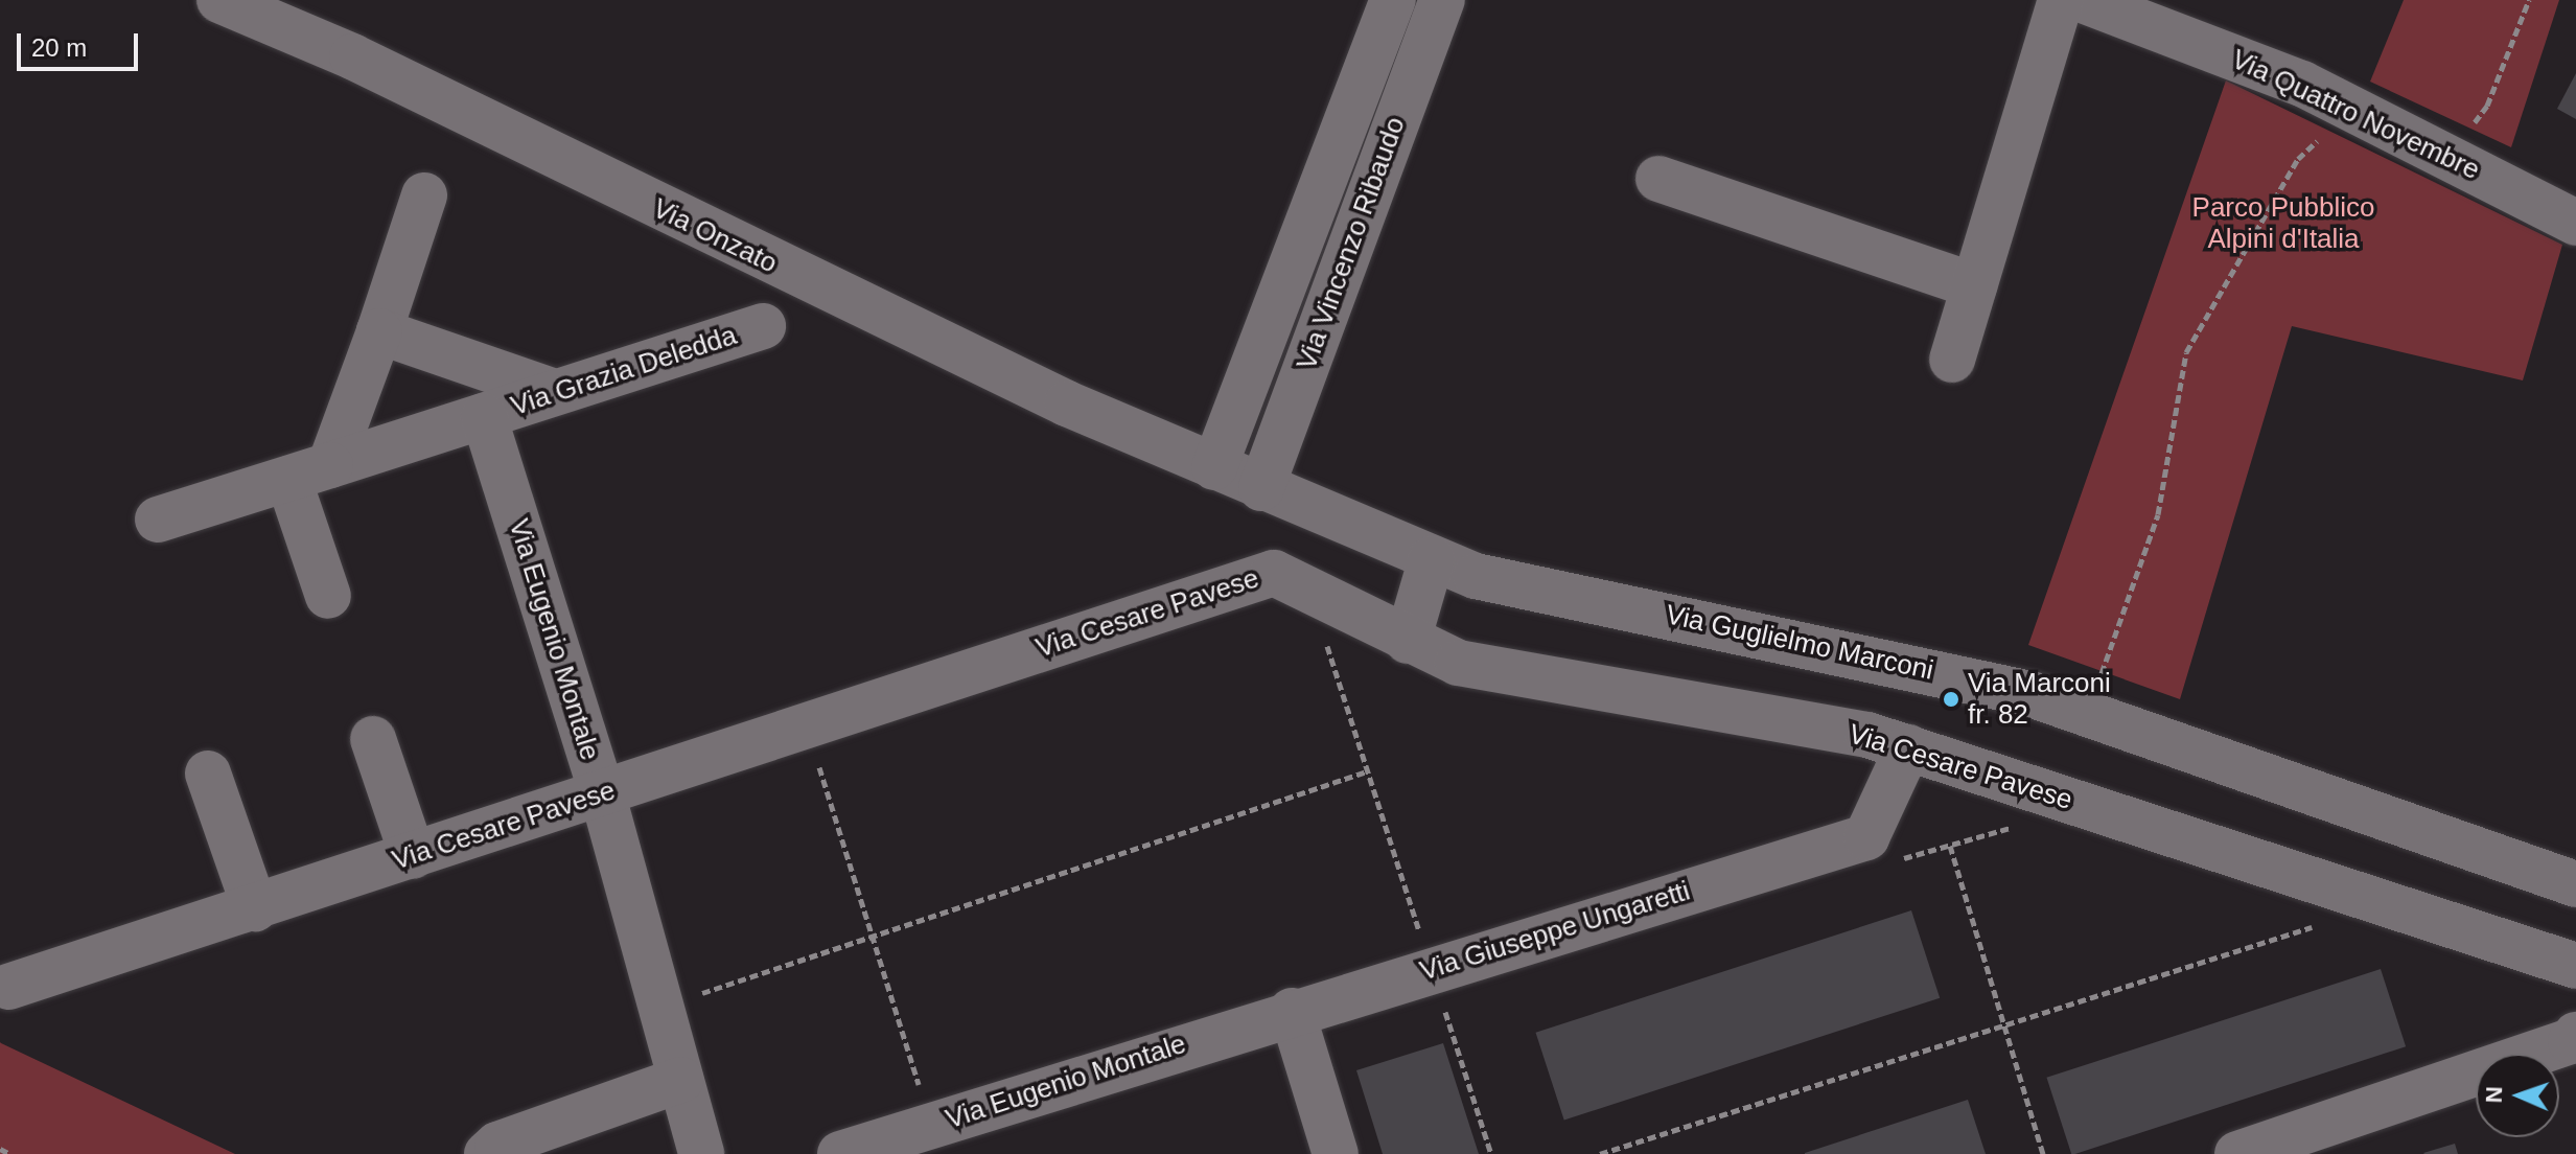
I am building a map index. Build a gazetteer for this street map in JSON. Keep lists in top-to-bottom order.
{
  "streets": {
    "street": [
      "Via Quattro Novembre",
      "Via Onzato",
      "Via Vincenzo Ribaudo",
      "Via Grazia Deledda",
      "Via Cesare Pavese",
      "Via Eugenio Montale",
      "Via Guglielmo Marconi",
      "Via Giuseppe Ungaretti"
    ]
  },
  "crossings": [
    ["Via Onzato", "Via Vincenzo Ribaudo"],
    ["Via Onzato", "Via Guglielmo Marconi"],
    ["Via Vincenzo Ribaudo", "Via Guglielmo Marconi"],
    ["Via Grazia Deledda", "Via Eugenio Montale"],
    ["Via Cesare Pavese", "Via Eugenio Montale"],
    ["Via Eugenio Montale", "Via Giuseppe Ungaretti"]
  ],
  "parks": ["Parco Pubblico Alpini d'Italia"],
  "places": ["Via Marconi fr. 82"],
  "scale_bar": "20 m",
  "north": "left"
}
